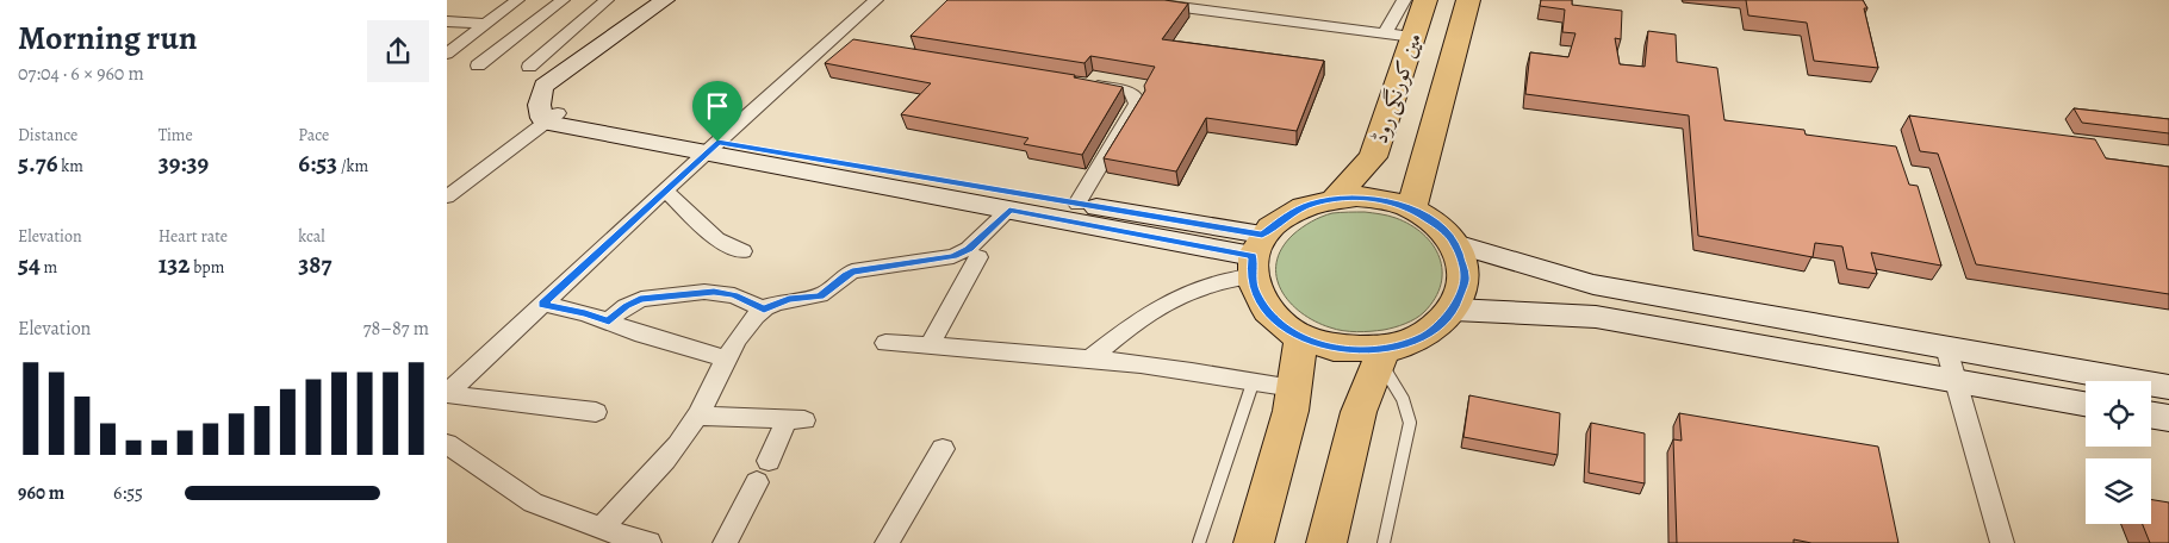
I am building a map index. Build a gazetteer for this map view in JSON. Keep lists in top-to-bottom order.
{
  "streets": {
    "main road": ["مین کورنگی روڈ"]
  },
  "page": {
    "heading": ["Morning run", "07:04 · 6 × 960 m"],
    "stats": [
      ["Distance", "5.76 km"],
      ["Time", "39:39"],
      ["Pace", "6:53 /km"],
      ["Elevation", "54 m"],
      ["Heart rate", "132 bpm"],
      ["kcal", "387"]
    ],
    "chart": ["Elevation", "78–87 m"],
    "list": [
      {
        "name": "960 m",
        "note": "6:55"
      }
    ]
  }
}
